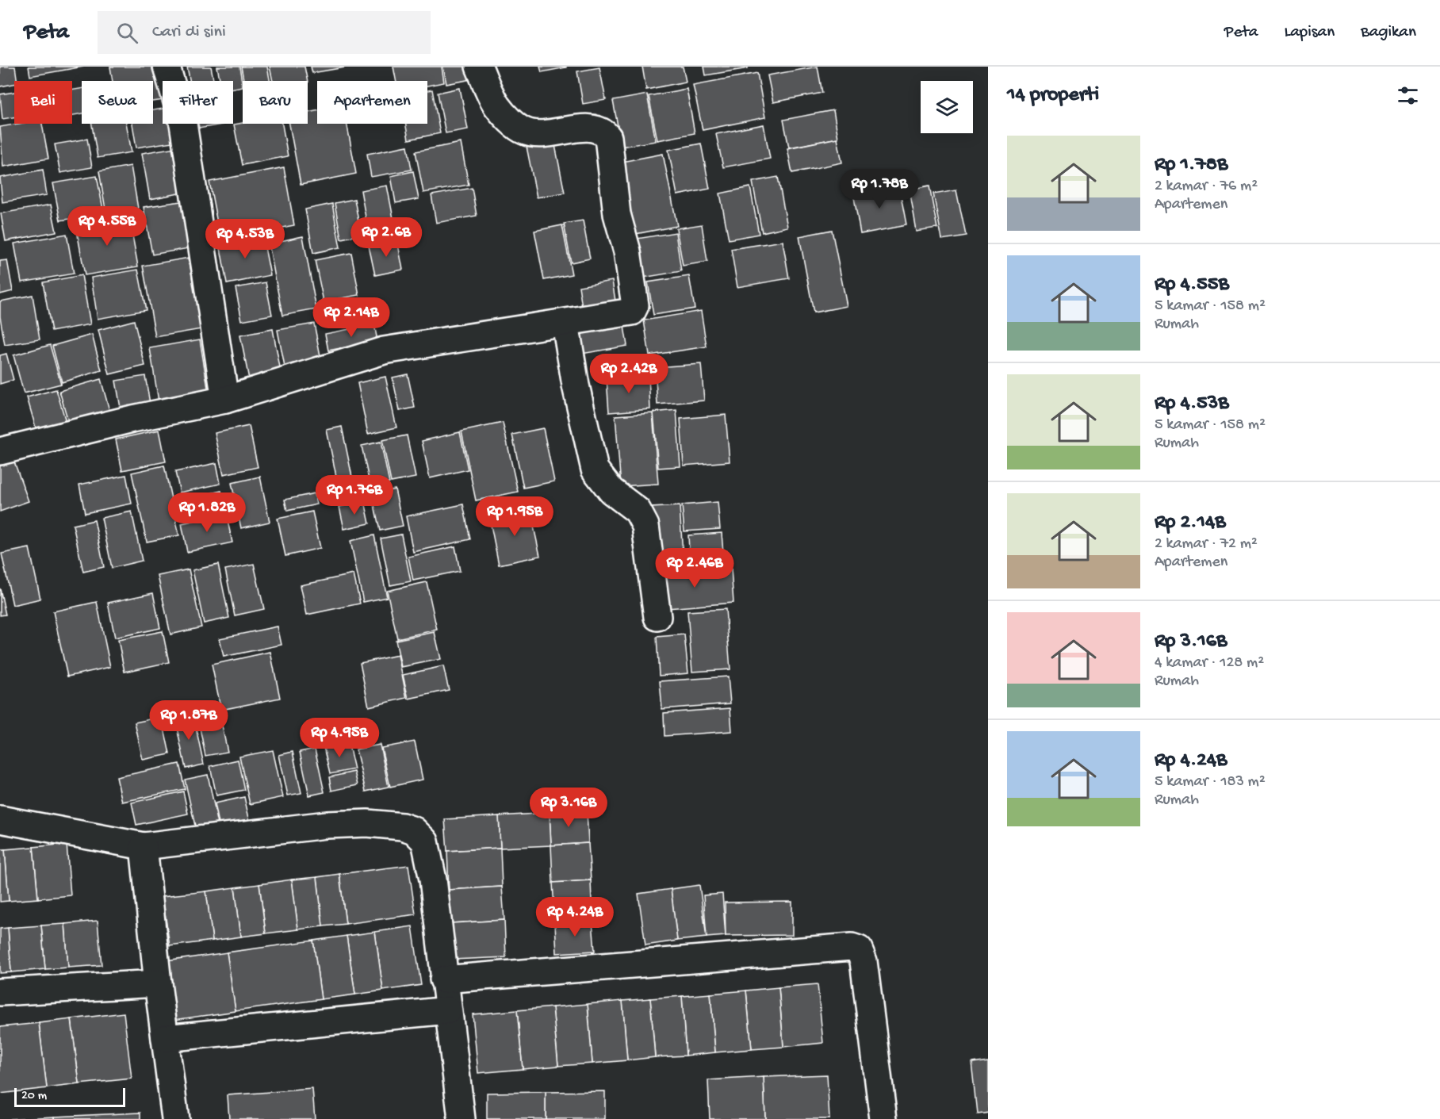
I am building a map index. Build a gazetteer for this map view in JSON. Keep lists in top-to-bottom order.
{
  "scale_bar": "20 m",
  "page": {
    "header": "Peta",
    "search": "Cari di sini",
    "nav": ["Peta", "Lapisan", "Bagikan"],
    "heading": "14 properti",
    "chip": [
      "Beli",
      "Sewa",
      "Filter",
      "Baru",
      "Apartemen"
    ],
    "list": [
      {
        "name": "Rp 1.78B",
        "note": "2 kamar · 76 m² · Apartemen"
      },
      {
        "name": "Rp 4.55B",
        "note": "5 kamar · 158 m² · Rumah"
      },
      {
        "name": "Rp 4.53B",
        "note": "5 kamar · 158 m² · Rumah"
      },
      {
        "name": "Rp 2.14B",
        "note": "2 kamar · 72 m² · Apartemen"
      },
      {
        "name": "Rp 3.16B",
        "note": "4 kamar · 128 m² · Rumah"
      },
      {
        "name": "Rp 4.24B",
        "note": "5 kamar · 183 m² · Rumah"
      }
    ],
    "price": [
      "Rp 1.78B",
      "Rp 4.55B",
      "Rp 2.6B",
      "Rp 4.53B",
      "Rp 2.14B",
      "Rp 2.42B",
      "Rp 1.76B",
      "Rp 1.82B",
      "Rp 1.95B",
      "Rp 2.46B",
      "Rp 1.87B",
      "Rp 4.95B",
      "Rp 3.16B",
      "Rp 4.24B"
    ],
    "scale": "20 m"
  }
}
